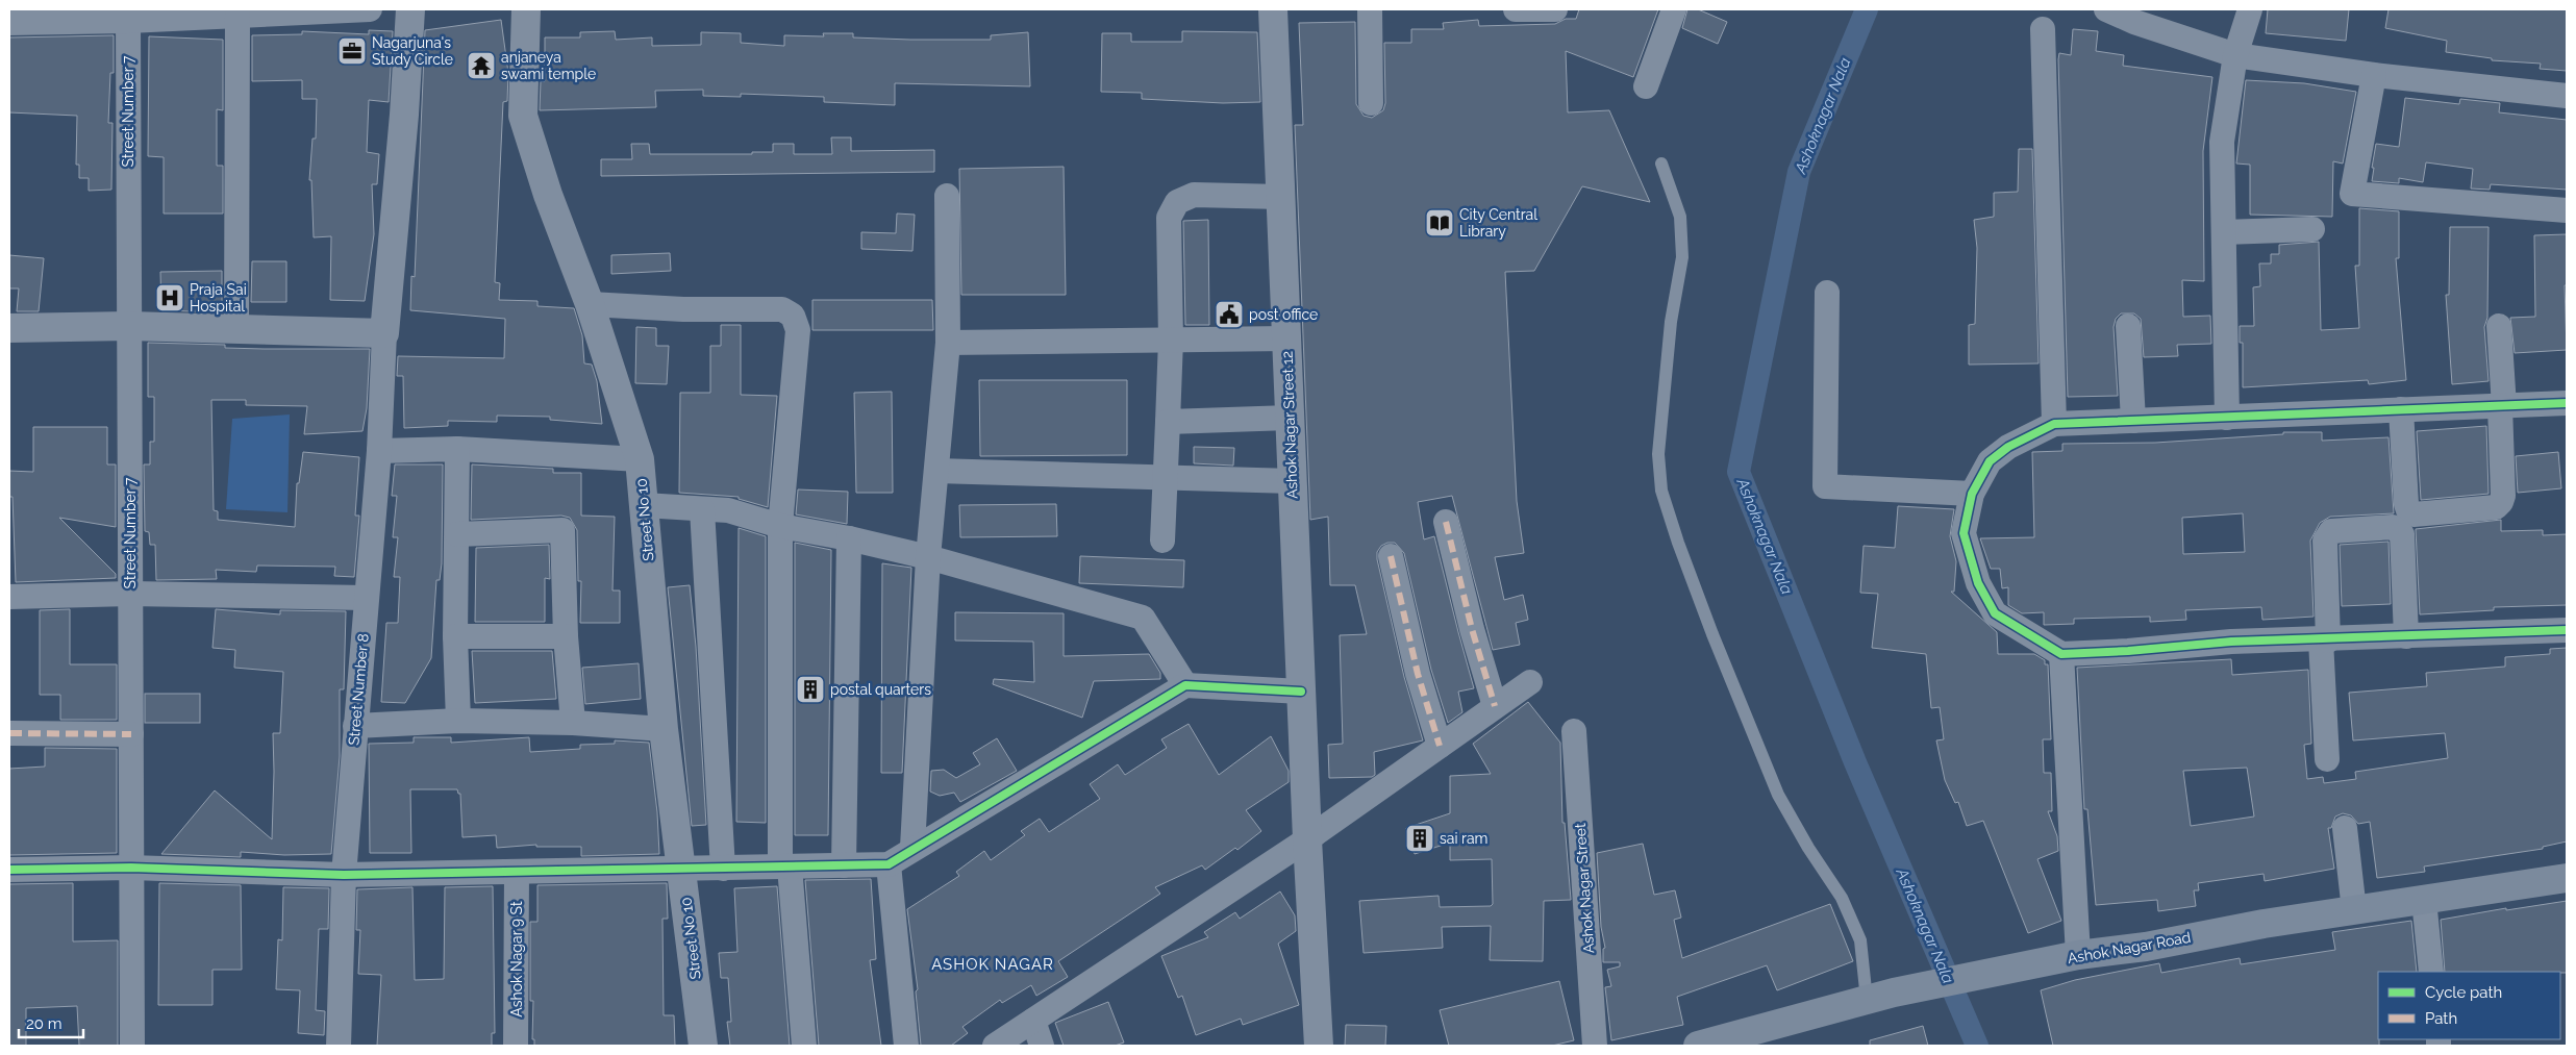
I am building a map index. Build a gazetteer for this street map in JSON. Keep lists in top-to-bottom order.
{
  "streets": {
    "main road": ["Ashok Nagar Road"],
    "street": [
      "Street Number 7",
      "Ashok Nagar Street 12",
      "Street No 10",
      "Street Number 8",
      "Ashok Nagar Street",
      "Ashok Nagar 9 St"
    ]
  },
  "districts": ["ASHOK NAGAR"],
  "water": ["Ashoknagar Nala"],
  "places": {
    "office": ["Nagarjuna's Study Circle"],
    "temple": ["anjaneya swami temple"],
    "library": ["City Central Library"],
    "hospital": ["Praja Sai Hospital"],
    "public building": ["post office"],
    "building": ["postal quarters", "sai ram"]
  },
  "legend": ["Cycle path", "Path"],
  "scale_bar": "20 m"
}
